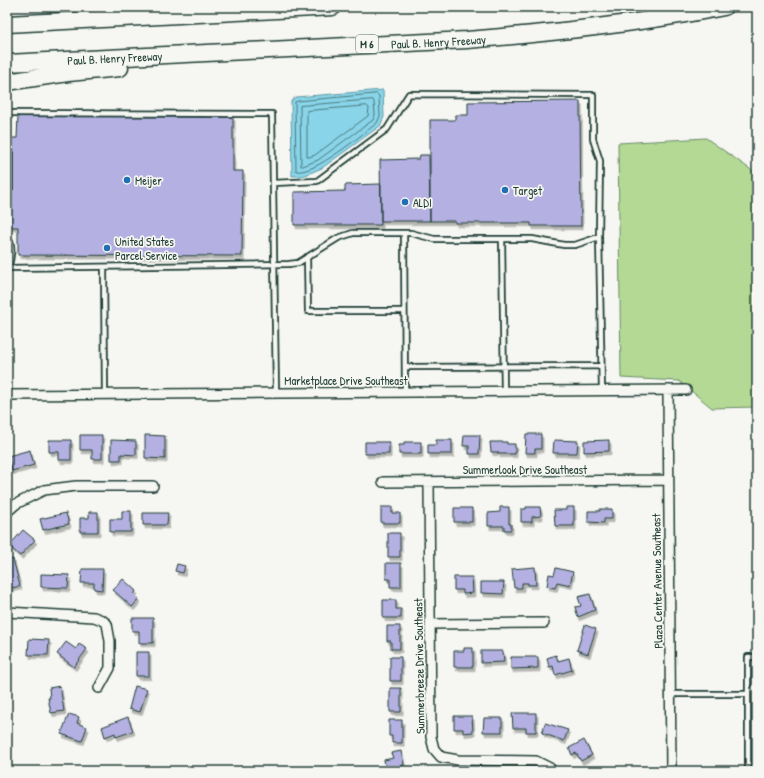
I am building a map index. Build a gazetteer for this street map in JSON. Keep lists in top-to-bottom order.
{
  "streets": {
    "highway": ["Paul B. Henry Freeway", "M 6"],
    "street": [
      "Marketplace Drive Southeast",
      "Summerlook Drive Southeast",
      "Plaza Center Avenue Southeast",
      "Summerbreeze Drive Southeast"
    ]
  },
  "crossings": [
    ["Marketplace Drive Southeast", "Plaza Center Avenue Southeast"],
    ["Summerlook Drive Southeast", "Plaza Center Avenue Southeast"],
    ["Summerlook Drive Southeast", "Summerbreeze Drive Southeast"]
  ],
  "places": [
    "Meijer",
    "Target",
    "ALDI",
    "United States Parcel Service"
  ]
}
